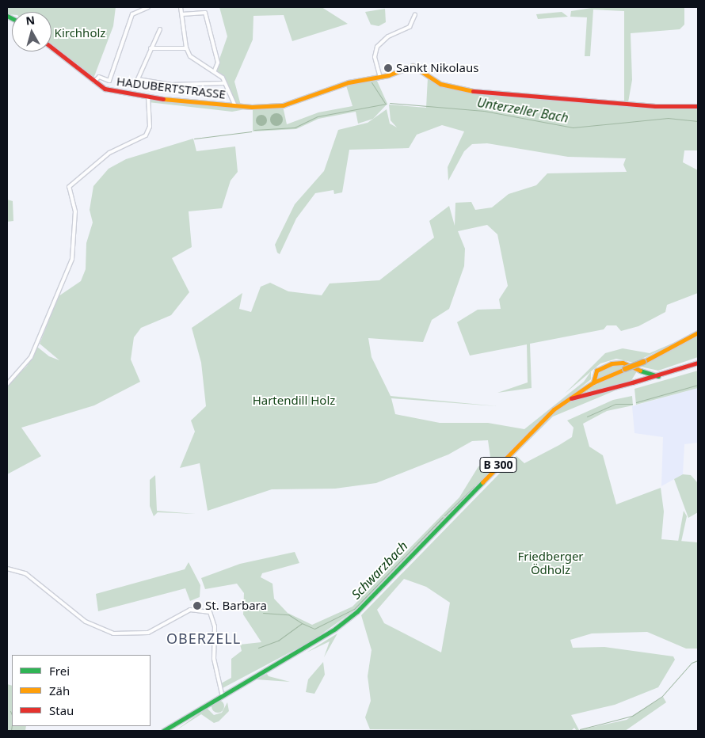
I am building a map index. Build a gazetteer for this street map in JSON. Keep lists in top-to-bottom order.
{
  "streets": {
    "main road": ["HADUBERTSTRASSE", "B 300"]
  },
  "districts": ["OBERZELL"],
  "water": ["Unterzeller Bach", "Schwarzbach"],
  "parks": ["Kirchholz", "Hartendill Holz", "Friedberger Ödholz"],
  "places": ["Sankt Nikolaus", "St. Barbara"],
  "legend": ["Frei", "Zäh", "Stau"],
  "north": "top"
}
